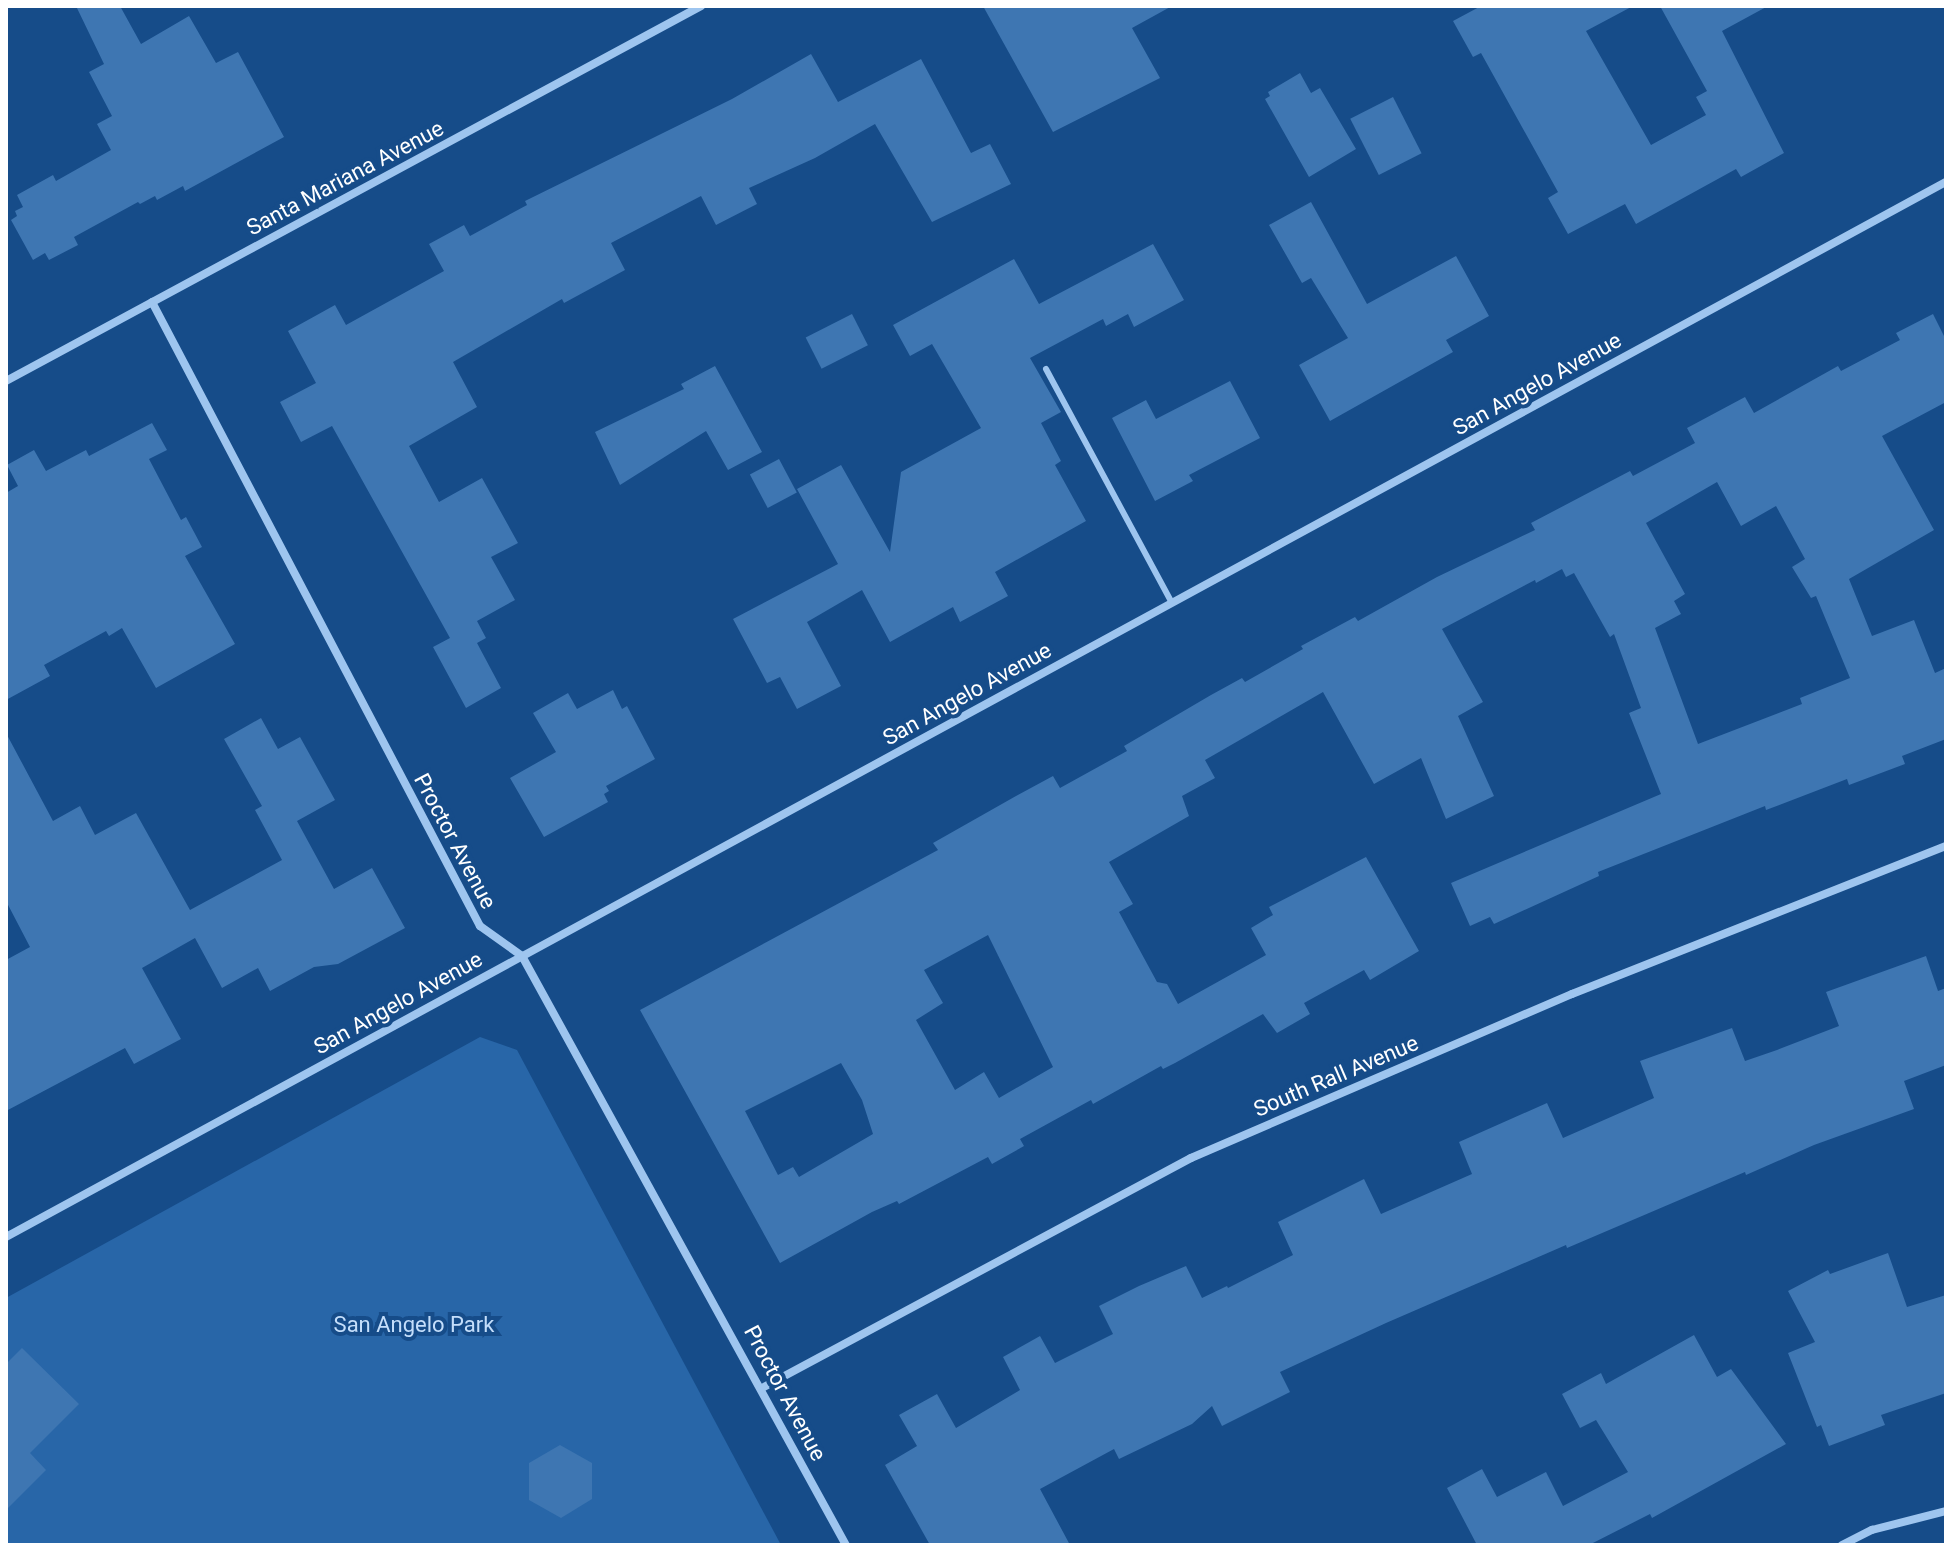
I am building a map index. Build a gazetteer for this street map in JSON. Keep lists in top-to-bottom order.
{
  "streets": {
    "street": [
      "Santa Mariana Avenue",
      "San Angelo Avenue",
      "Proctor Avenue",
      "South Rall Avenue"
    ]
  },
  "crossings": [
    ["Santa Mariana Avenue", "Proctor Avenue"],
    ["San Angelo Avenue", "Proctor Avenue"],
    ["Proctor Avenue", "South Rall Avenue"]
  ],
  "parks": ["San Angelo Park"]
}
